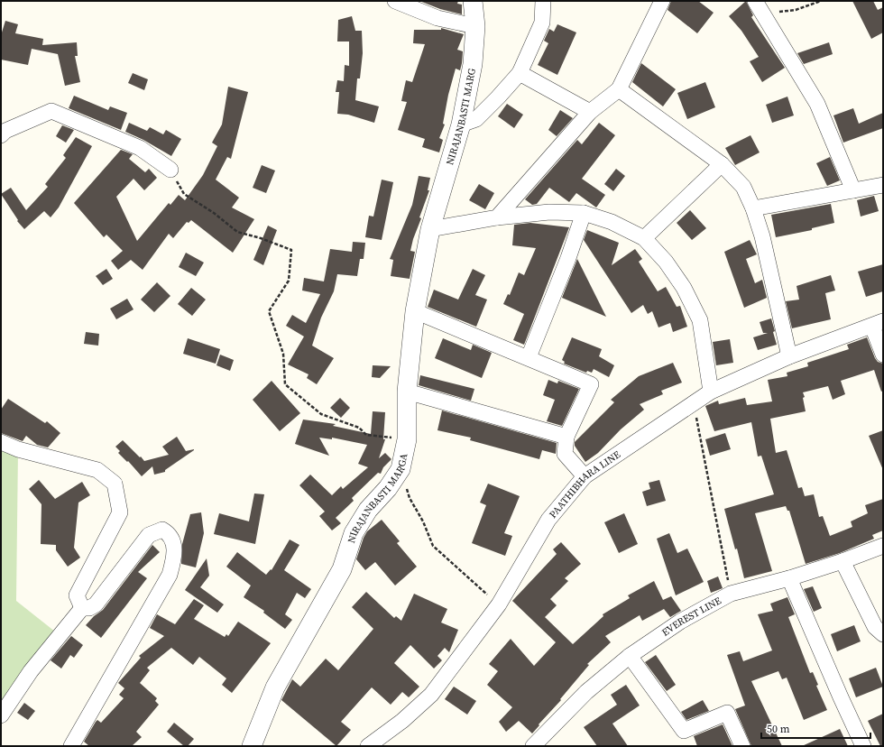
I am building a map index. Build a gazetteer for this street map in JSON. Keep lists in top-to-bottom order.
{
  "streets": {
    "street": [
      "NIRAJANBASTI MARG",
      "PAATHIBHARA LINE",
      "NIRAJANBASTI MARGA",
      "EVEREST LINE"
    ]
  },
  "crossings": [
    ["NIRAJANBASTI MARG", "NIRAJANBASTI MARGA"]
  ],
  "scale_bar": "50 m"
}
